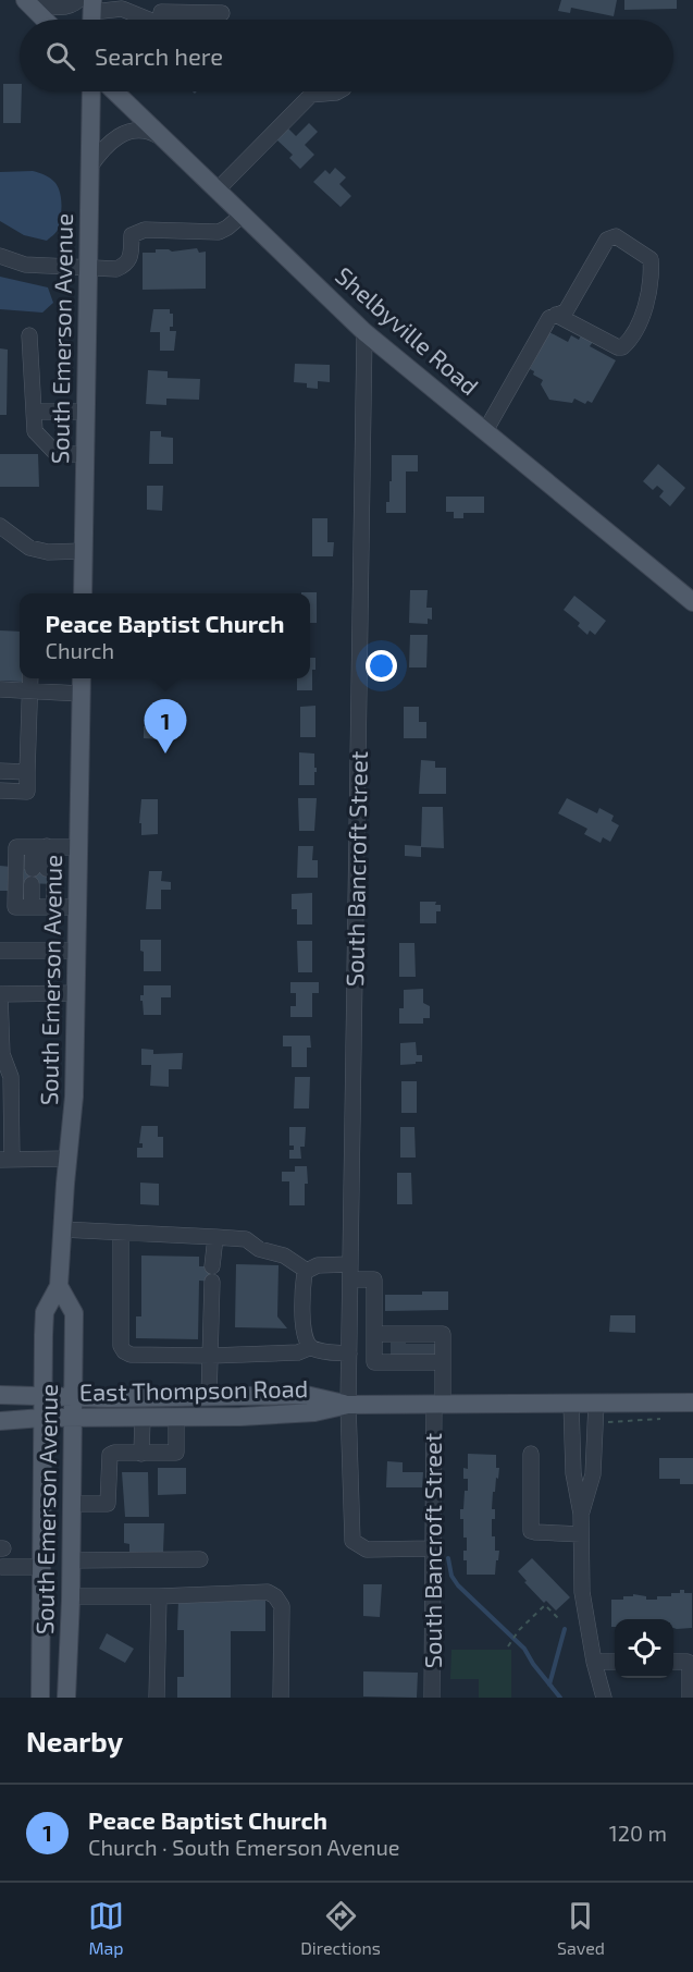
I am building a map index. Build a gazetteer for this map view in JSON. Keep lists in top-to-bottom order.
{
  "streets": {
    "main road": ["Shelbyville Road", "South Emerson Avenue", "East Thompson Road"],
    "street": ["South Bancroft Street"]
  },
  "crossings": [
    ["Shelbyville Road", "South Bancroft Street"],
    ["South Emerson Avenue", "East Thompson Road"],
    ["South Bancroft Street", "East Thompson Road"]
  ],
  "page": {
    "search": "Search here",
    "popup": ["Peace Baptist Church", "Church"],
    "pins": "1",
    "heading": "Nearby",
    "list": [
      {
        "mark": "1",
        "name": "Peace Baptist Church",
        "note": "Church · South Emerson Avenue",
        "value": "120 m"
      }
    ],
    "nav": ["Map", "Directions", "Saved"]
  }
}
